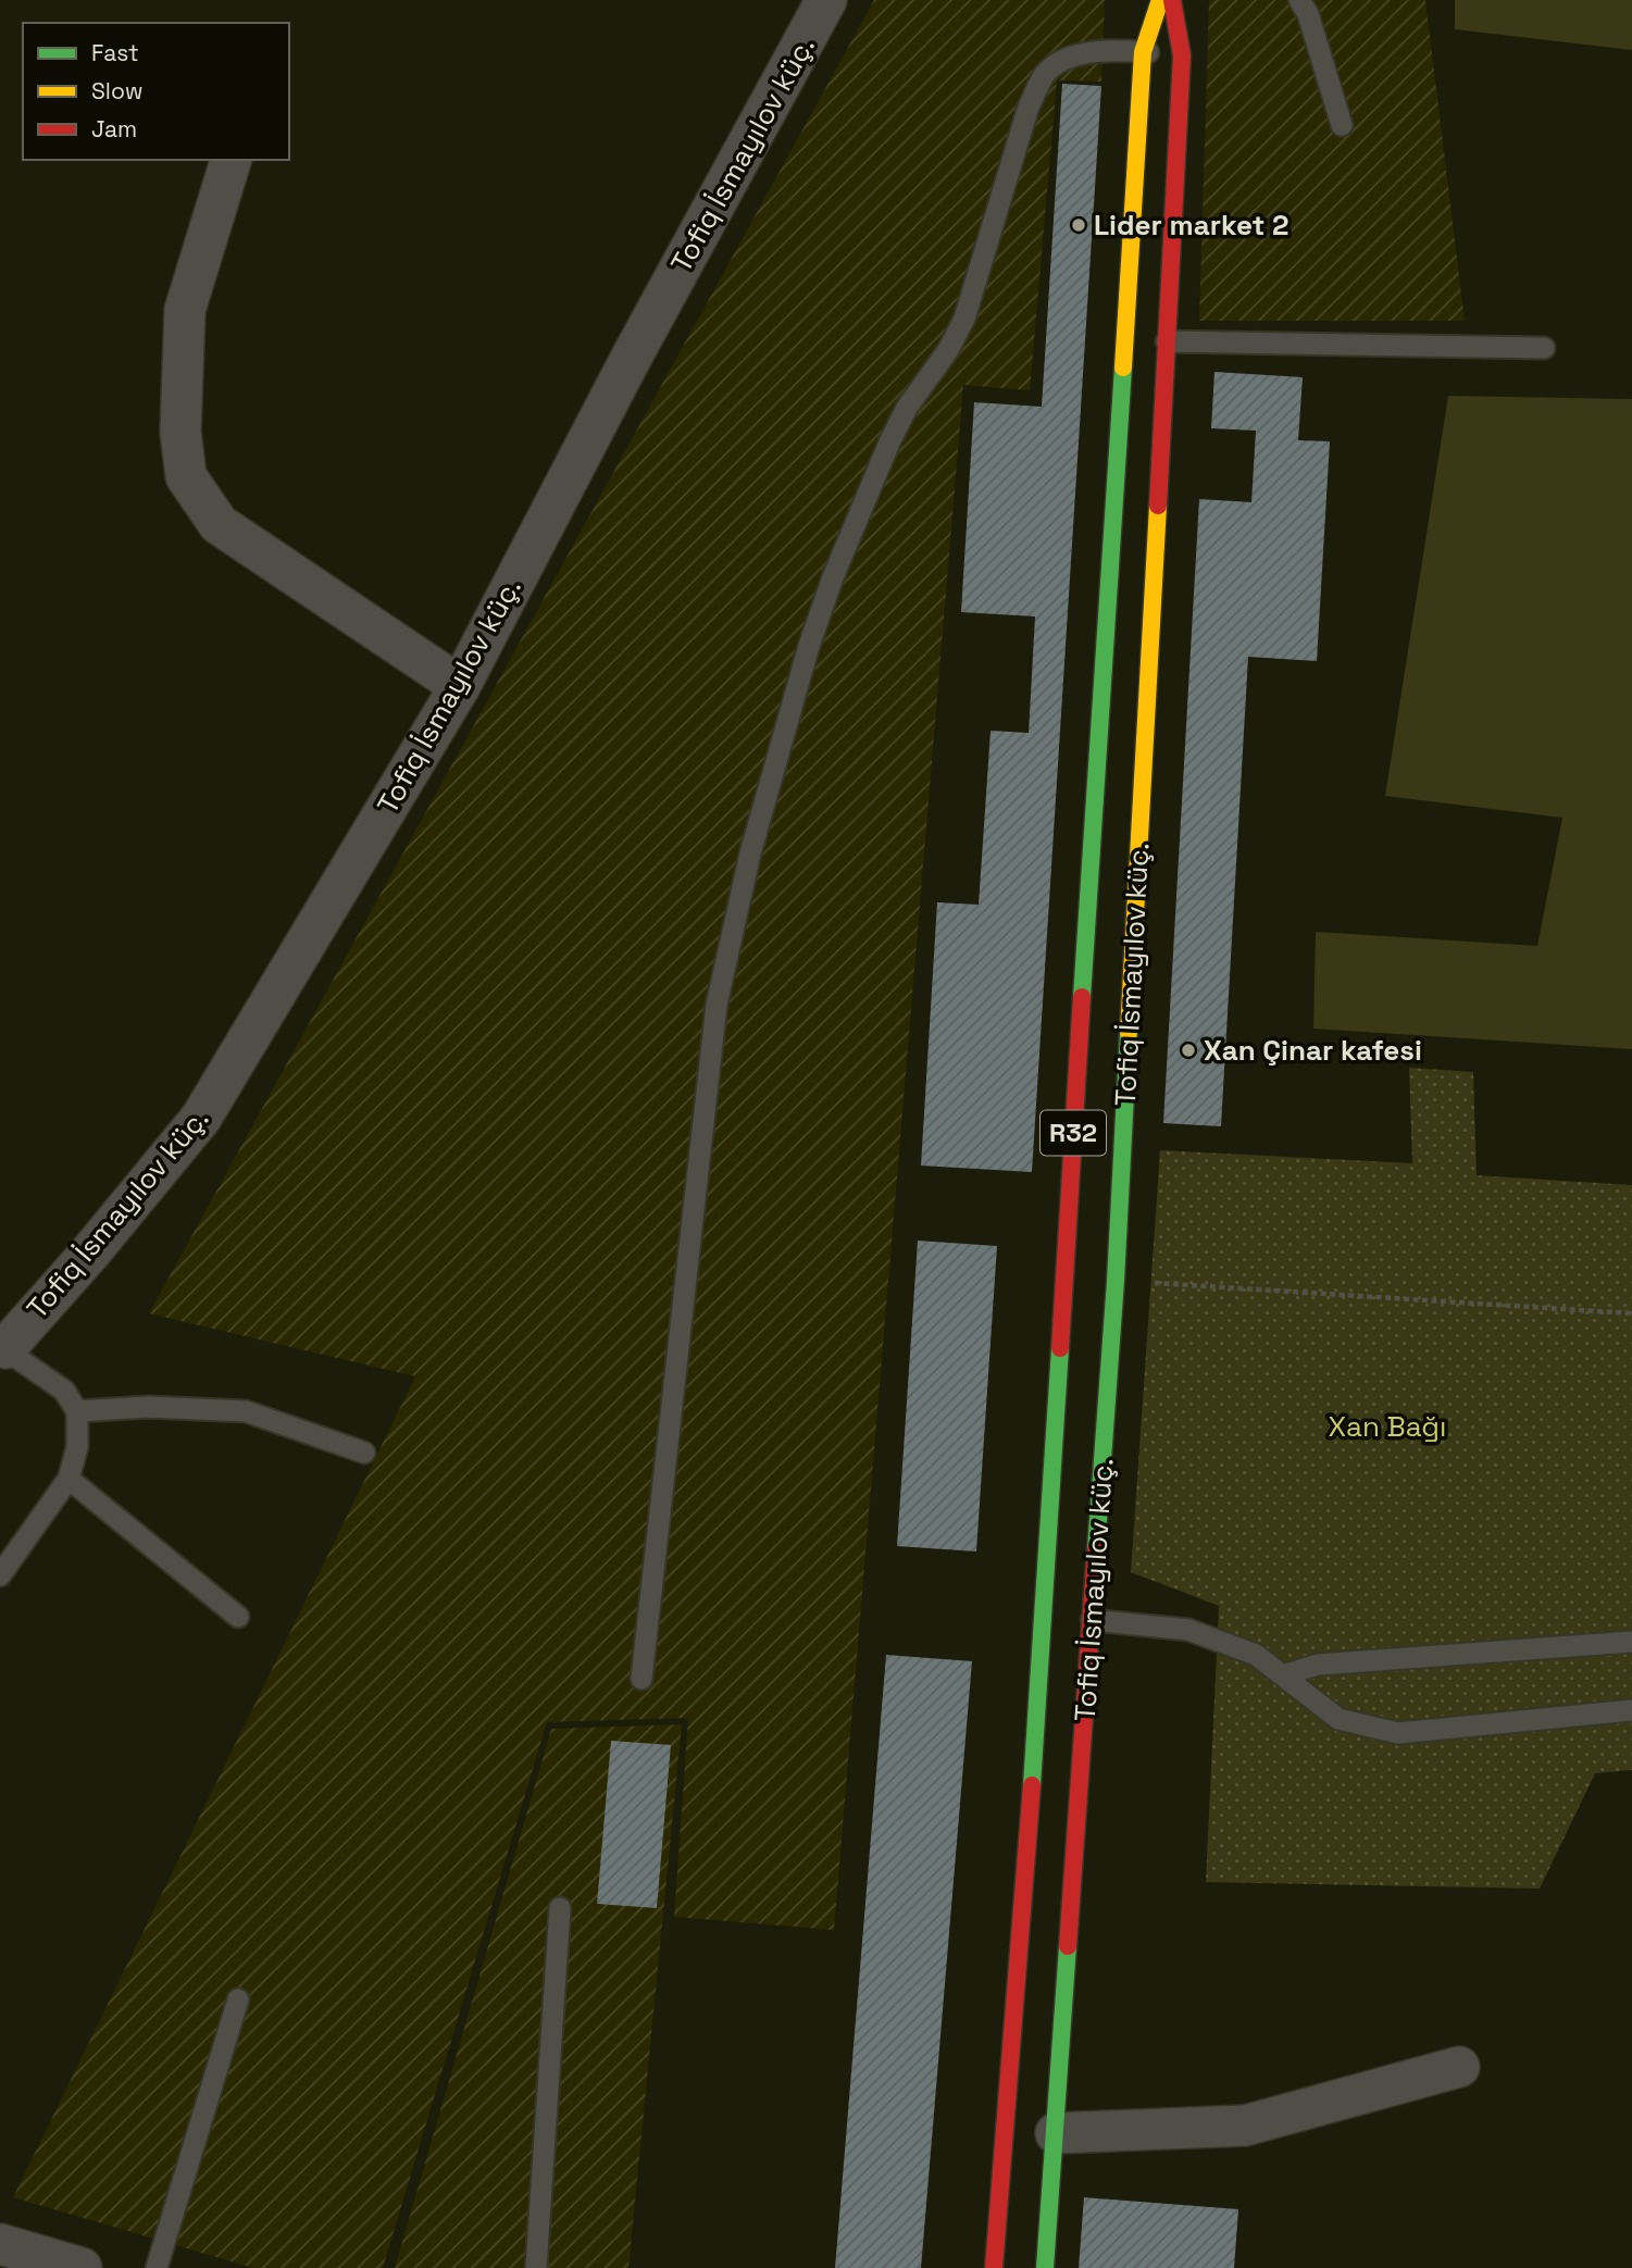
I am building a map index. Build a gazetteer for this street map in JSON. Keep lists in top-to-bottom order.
{
  "streets": {
    "main road": ["Tofiq İsmayılov küç.", "R32"]
  },
  "parks": ["Xan Bağı"],
  "places": ["Lider market 2", "Xan Çinar kafesi"],
  "legend": ["Fast", "Slow", "Jam"]
}
